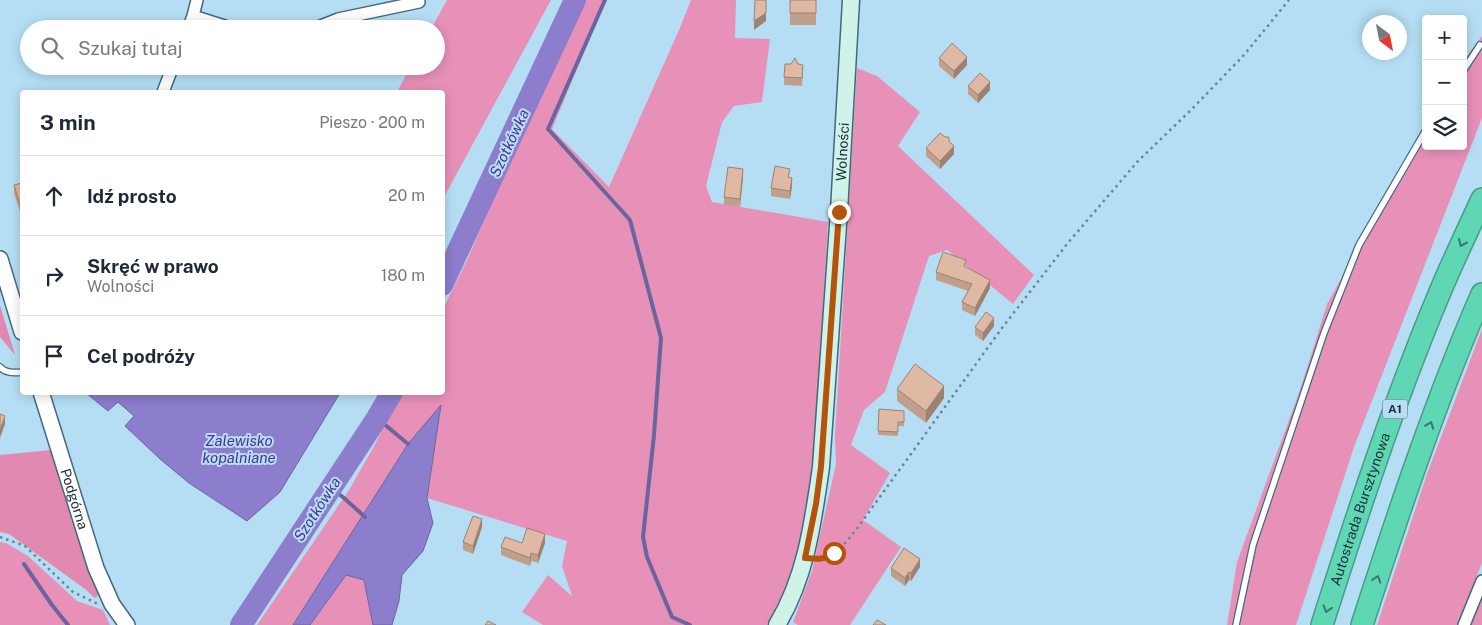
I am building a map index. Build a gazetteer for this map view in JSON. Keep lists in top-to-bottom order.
{
  "streets": {
    "highway": ["A1", "Autostrada Bursztynowa"],
    "main road": ["Wolności"],
    "street": ["Podgórna"]
  },
  "water": ["Szotkówka", "Zalewisko kopalniane"],
  "north": "bottom right",
  "page": {
    "map_buttons": ["+", "−"],
    "search": "Szukaj tutaj",
    "heading": ["3 min", "Pieszo · 200 m"],
    "list": [
      ["Idź prosto", "20 m"],
      ["Skręć w prawo", "Wolności", "180 m"],
      "Cel podróży"
    ]
  }
}
